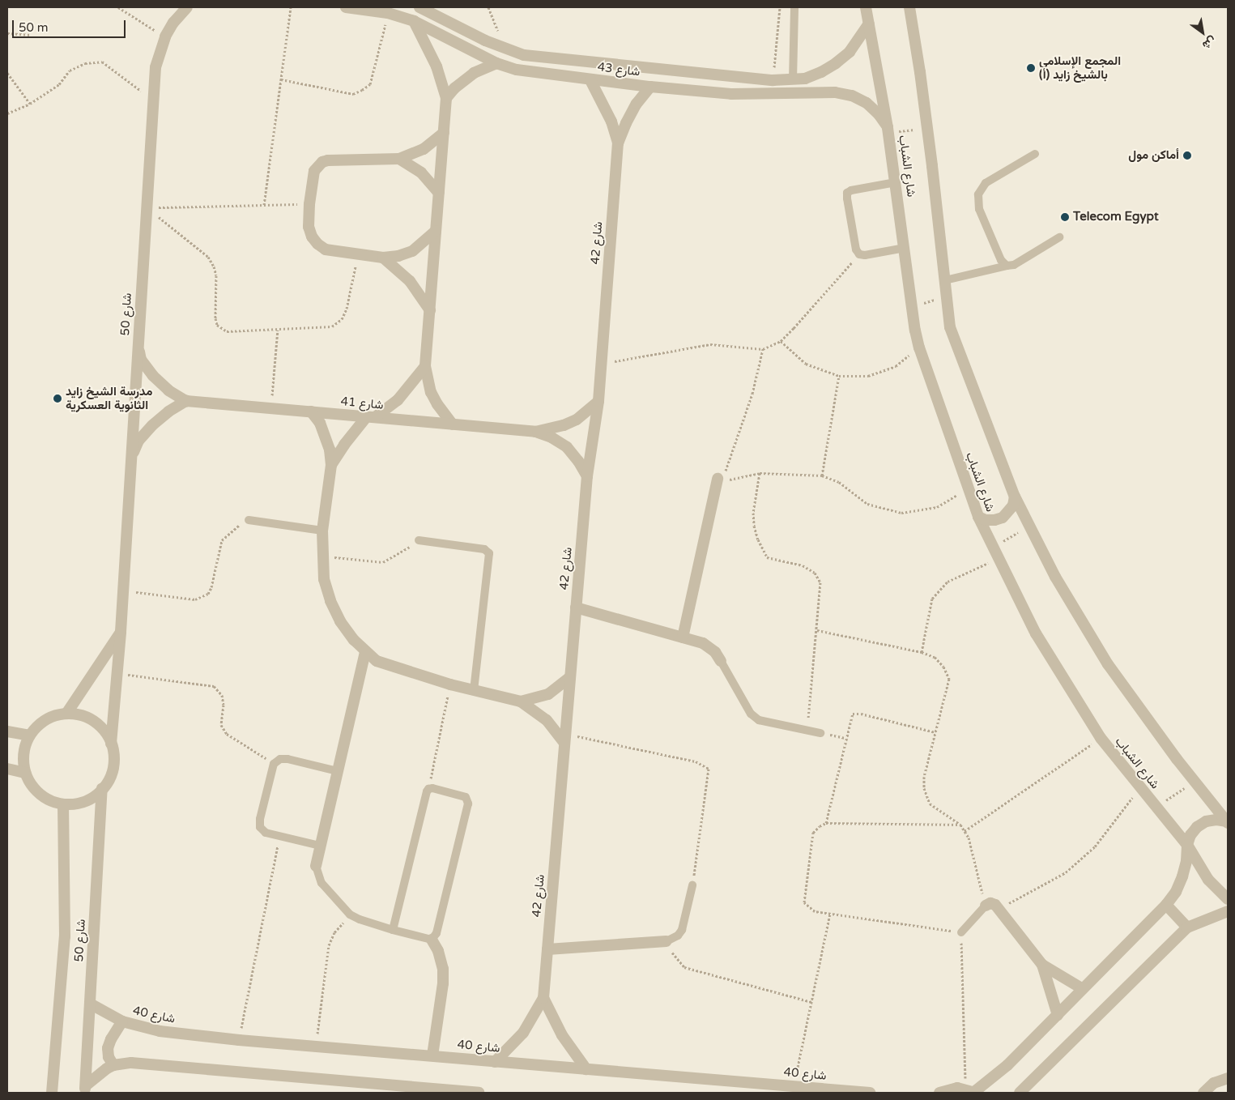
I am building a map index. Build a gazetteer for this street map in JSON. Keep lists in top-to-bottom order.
{
  "streets": {
    "street": [
      "شارع 43",
      "شارع الشباب",
      "شارع 42",
      "شارع 50",
      "شارع 41",
      "شارع 40"
    ]
  },
  "crossings": [
    ["شارع 43", "شارع الشباب"],
    ["شارع 43", "شارع 42"],
    ["شارع 42", "شارع 41"],
    ["شارع 42", "شارع 40"],
    ["شارع 50", "شارع 41"],
    ["شارع 50", "شارع 40"]
  ],
  "places": [
    "المجمع الإسلامي (أ) بالشيخ زايد",
    "أماكن مول",
    "Telecom Egypt",
    "مدرسة الشيخ زايد الثانوية العسكرية"
  ],
  "scale_bar": "50 m",
  "north": "bottom right"
}
